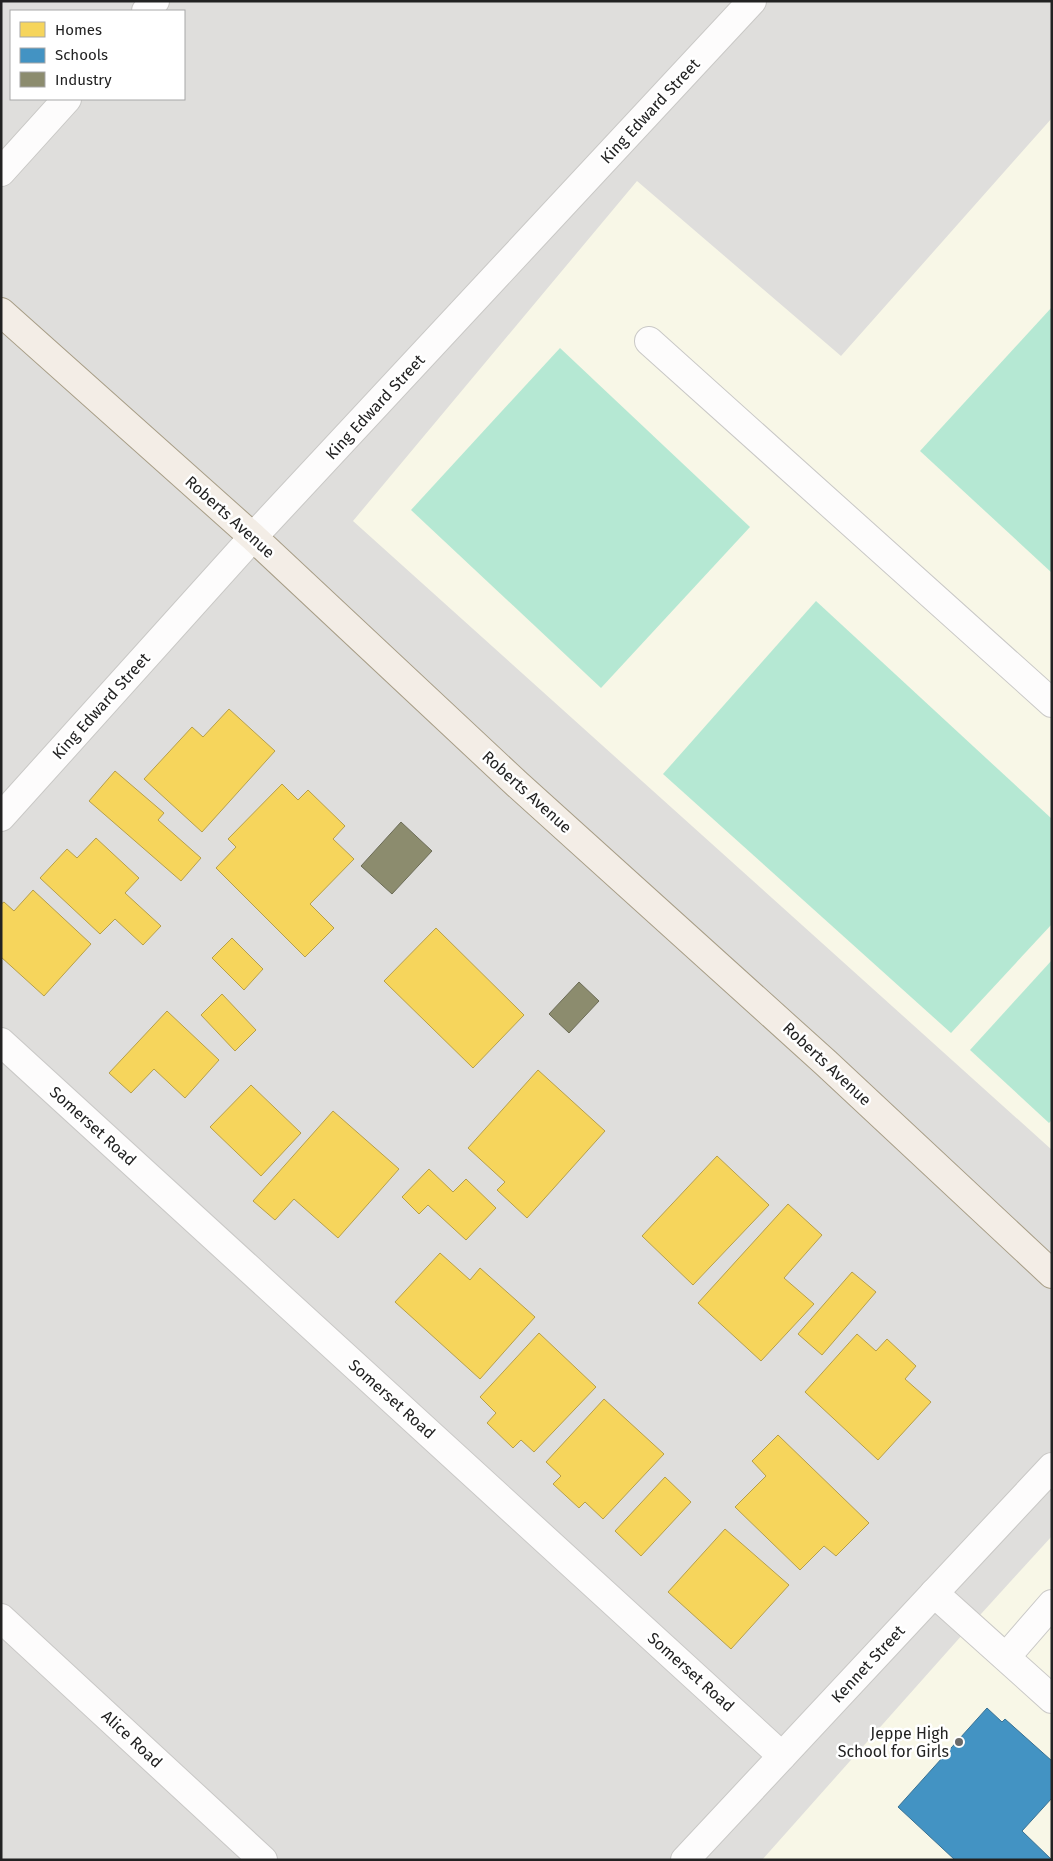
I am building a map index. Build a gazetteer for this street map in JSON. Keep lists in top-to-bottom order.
{
  "streets": {
    "main road": ["Roberts Avenue"],
    "street": [
      "King Edward Street",
      "Somerset Road",
      "Kennet Street",
      "Alice Road"
    ]
  },
  "crossings": [
    ["King Edward Street", "Roberts Avenue"],
    ["Somerset Road", "Kennet Street"]
  ],
  "places": ["Jeppe High School for Girls"],
  "legend": ["Homes", "Schools", "Industry"]
}
